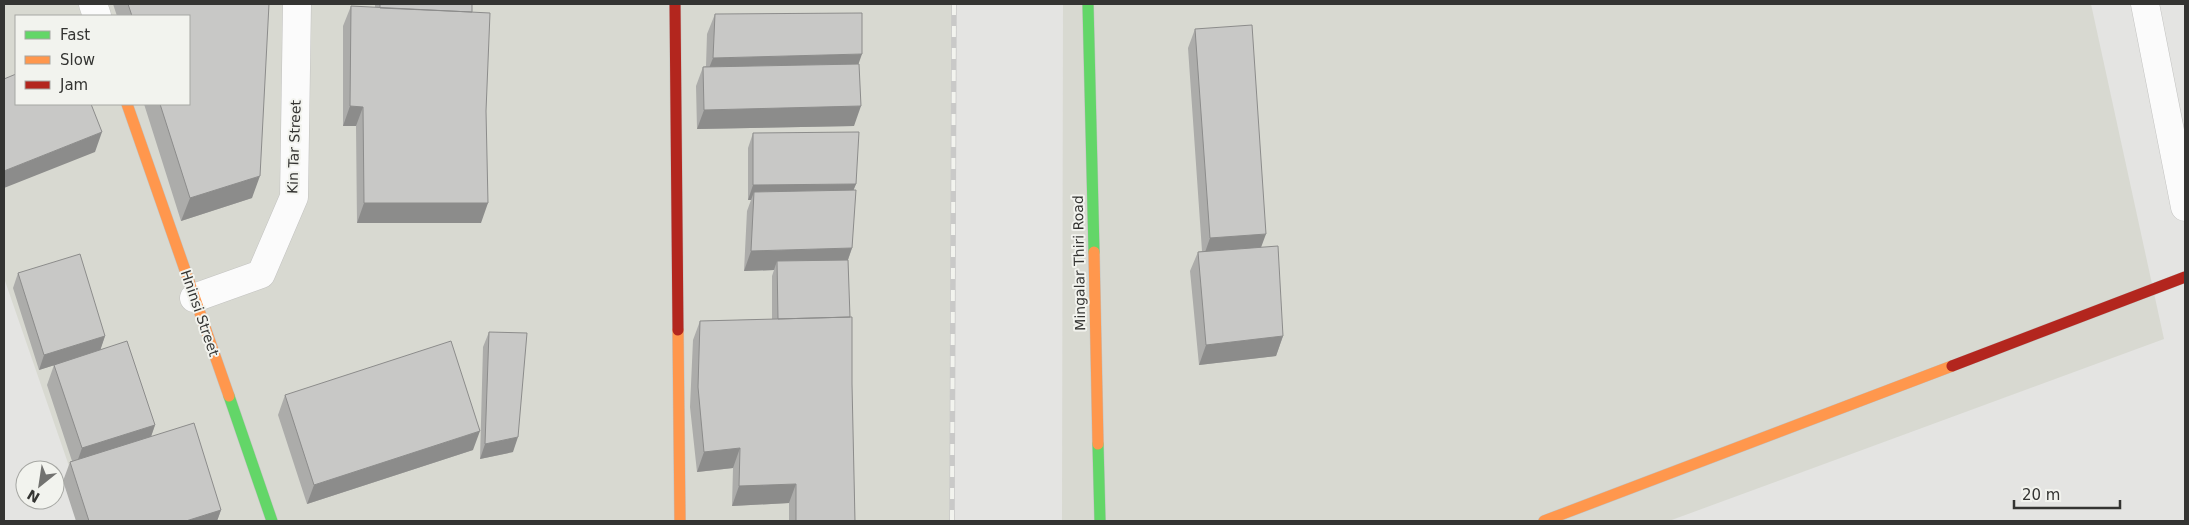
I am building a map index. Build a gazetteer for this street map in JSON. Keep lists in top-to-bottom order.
{
  "streets": {
    "street": ["Kin Tar Street", "Mingalar Thiri Road", "Hninsi Street"]
  },
  "crossings": [
    ["Kin Tar Street", "Hninsi Street"]
  ],
  "legend": ["Fast", "Slow", "Jam"],
  "scale_bar": "20 m",
  "north": "bottom left"
}
